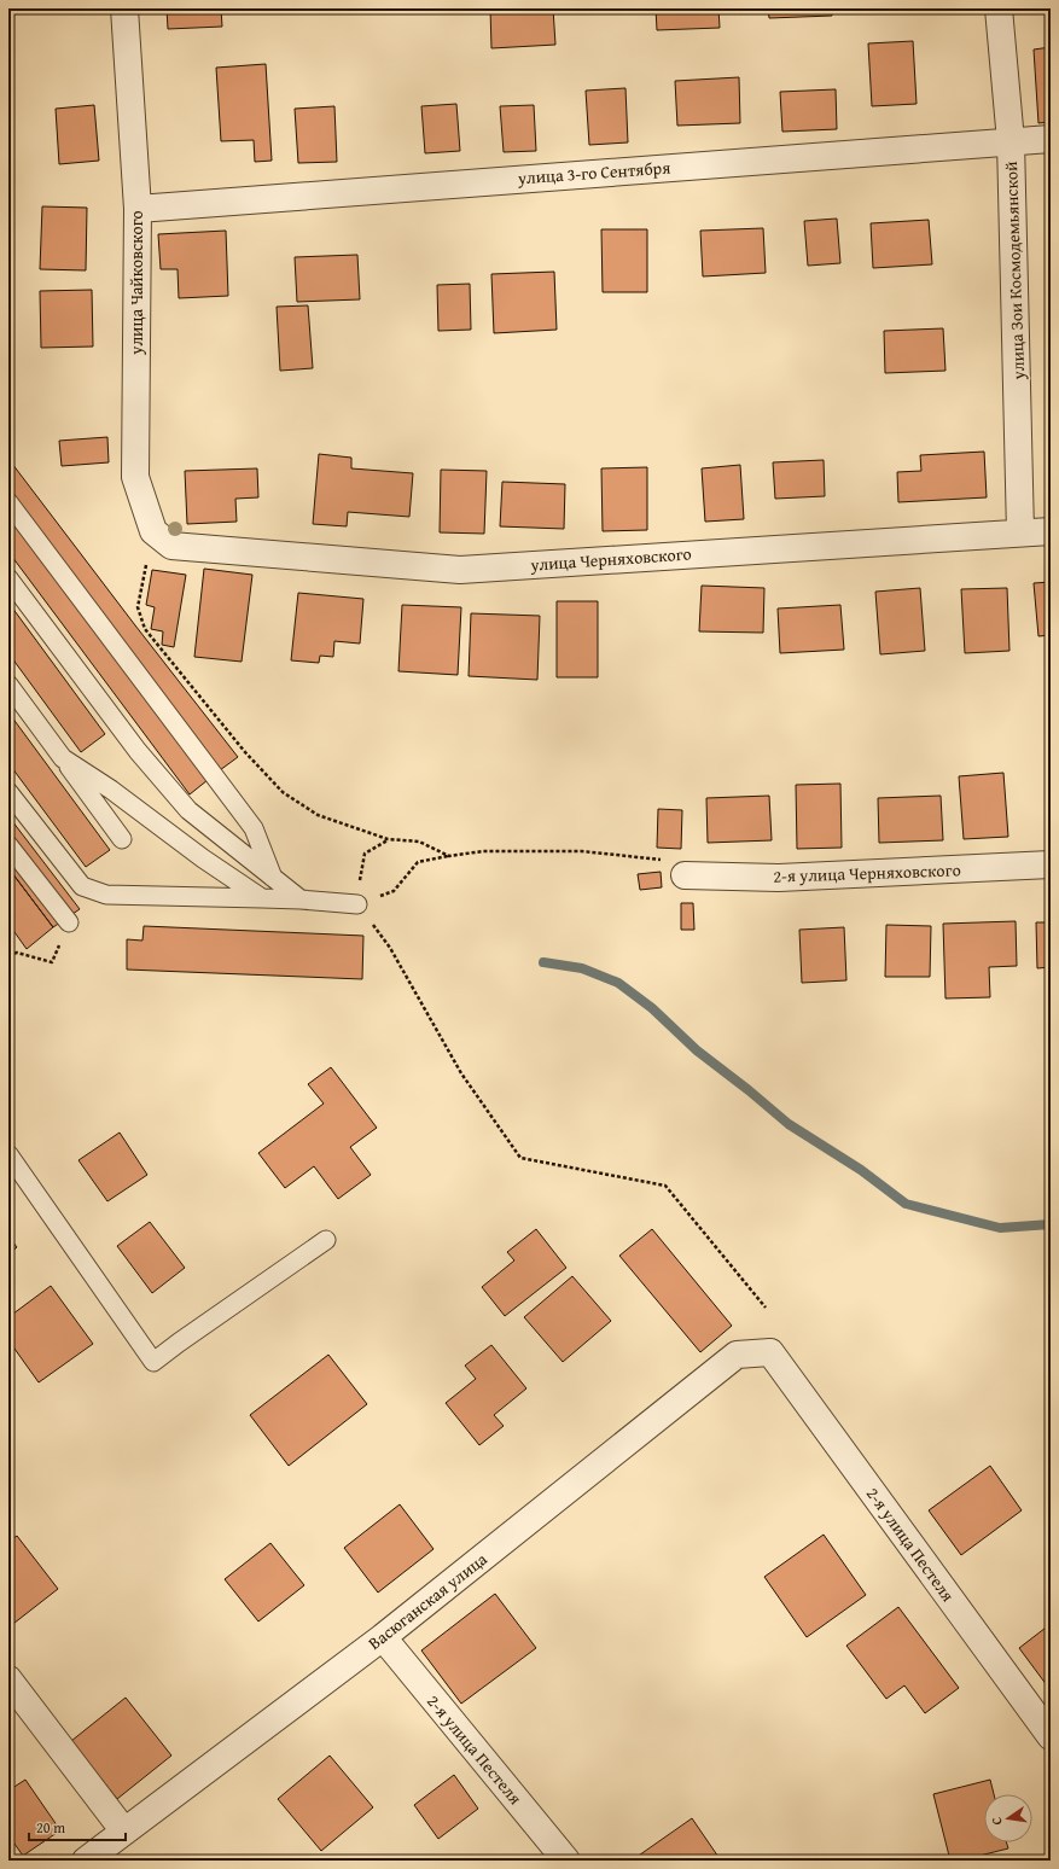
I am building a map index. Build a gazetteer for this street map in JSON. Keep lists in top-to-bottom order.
{
  "streets": {
    "street": [
      "улица 3-го Сентября",
      "улица Зои Космодемьянской",
      "улица Чайковского",
      "улица Черняховского",
      "2-я улица Черняховского",
      "2-я улица Пестеля",
      "Васюганская улица"
    ]
  },
  "crossings": [
    ["улица 3-го Сентября", "улица Зои Космодемьянской"],
    ["улица 3-го Сентября", "улица Чайковского"],
    ["улица Зои Космодемьянской", "улица Черняховского"],
    ["улица Чайковского", "улица Черняховского"],
    ["2-я улица Пестеля", "Васюганская улица"]
  ],
  "scale_bar": "20 m",
  "north": "left"
}
